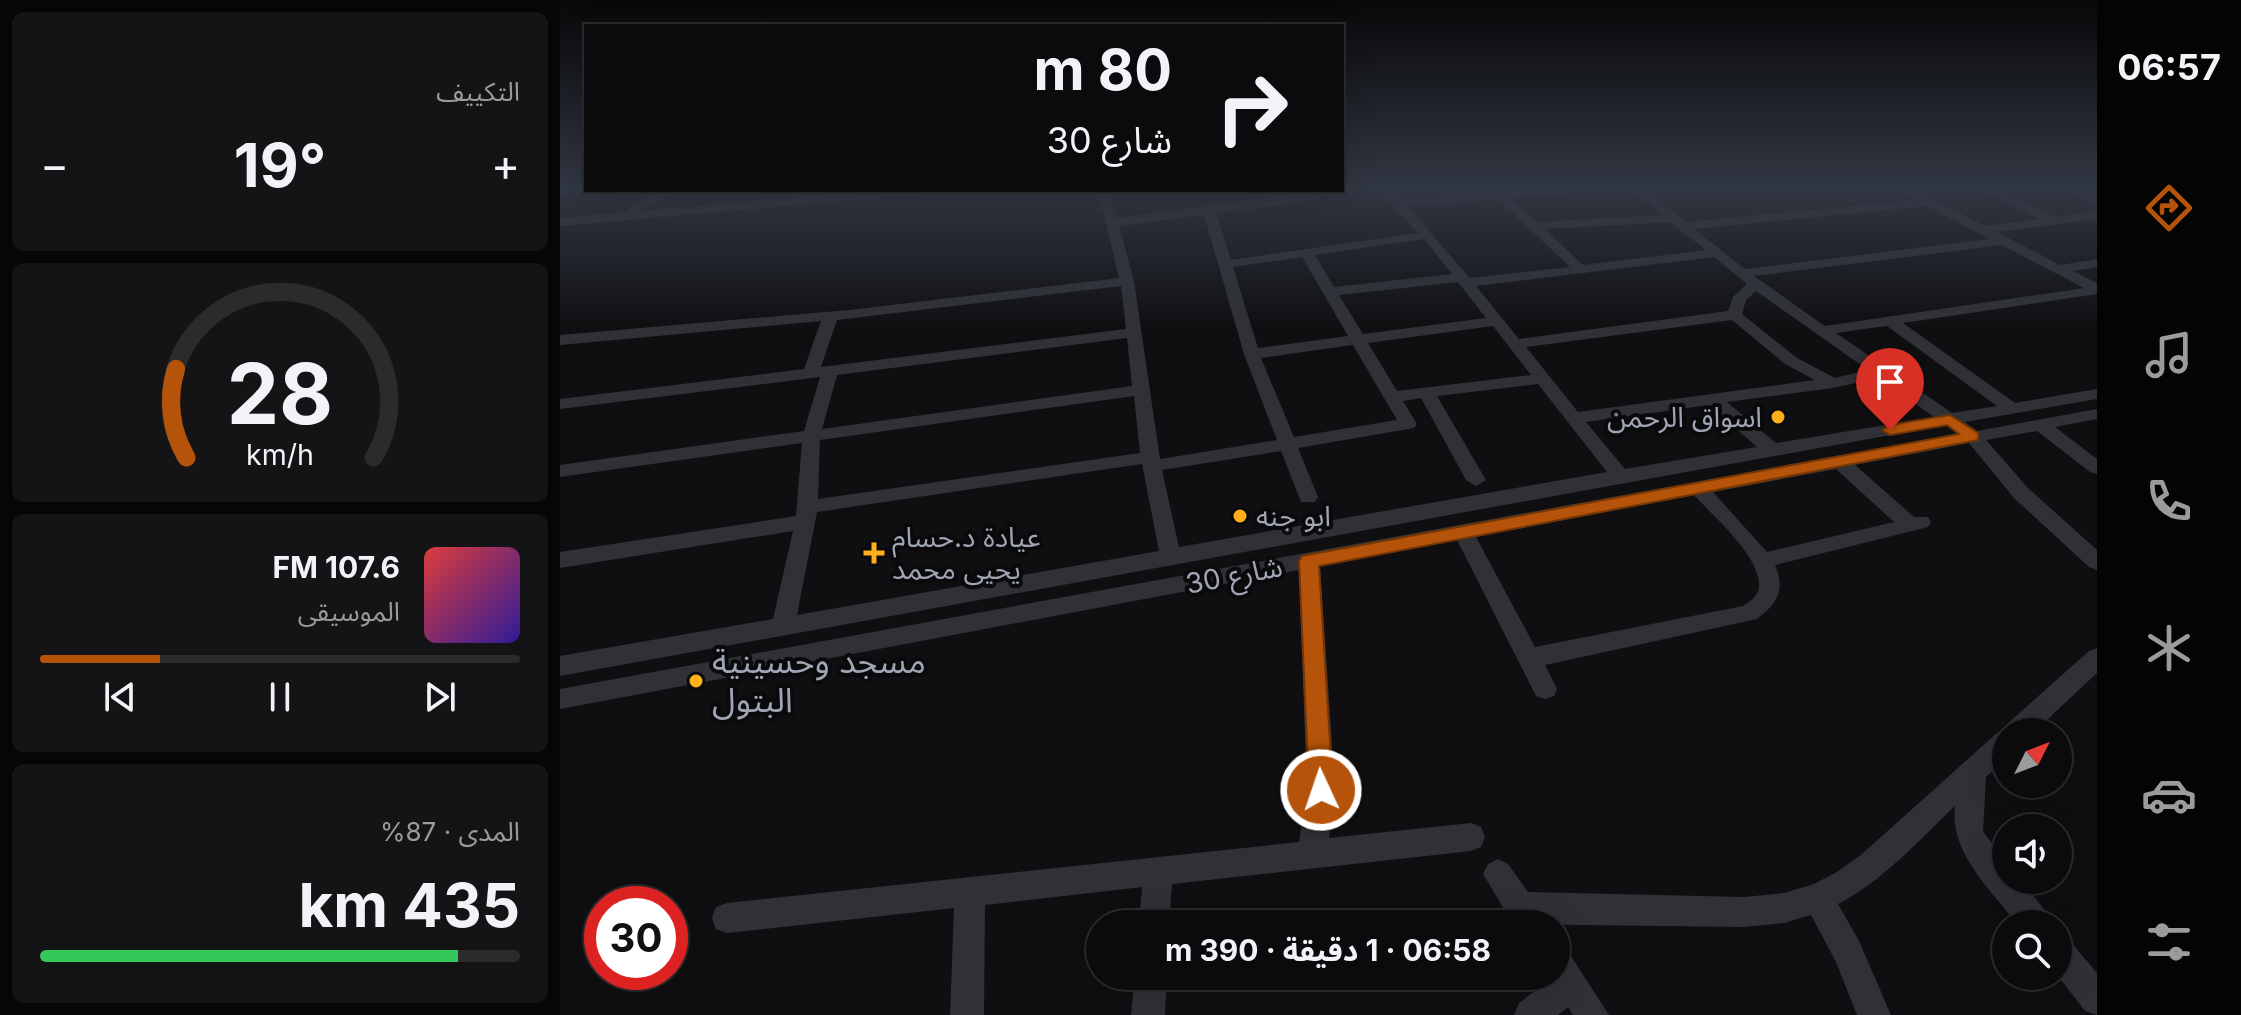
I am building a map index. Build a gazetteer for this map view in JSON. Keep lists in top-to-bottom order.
{
  "streets": {
    "street": ["شارع 30"]
  },
  "places": {
    "other": ["اسواق الرحمن", "ابو جنه", "مسجد وحسينية البتول"],
    "health": ["عيادة د.حسام يحيى محمد"]
  },
  "north": "top right",
  "page": {
    "tabs": "06:57",
    "tile": [
      "التكييف",
      ["المدى · 87%", "435 km"]
    ],
    "turn": ["80 m", "شارع 30"],
    "heat": ["−", "19°", "+"],
    "song": ["107.6 FM", "الموسيقى"],
    "limit": "30",
    "trip": "06:58 · 1 دقيقة · 390 m",
    "gauge": ["28", "km/h"]
  }
}
